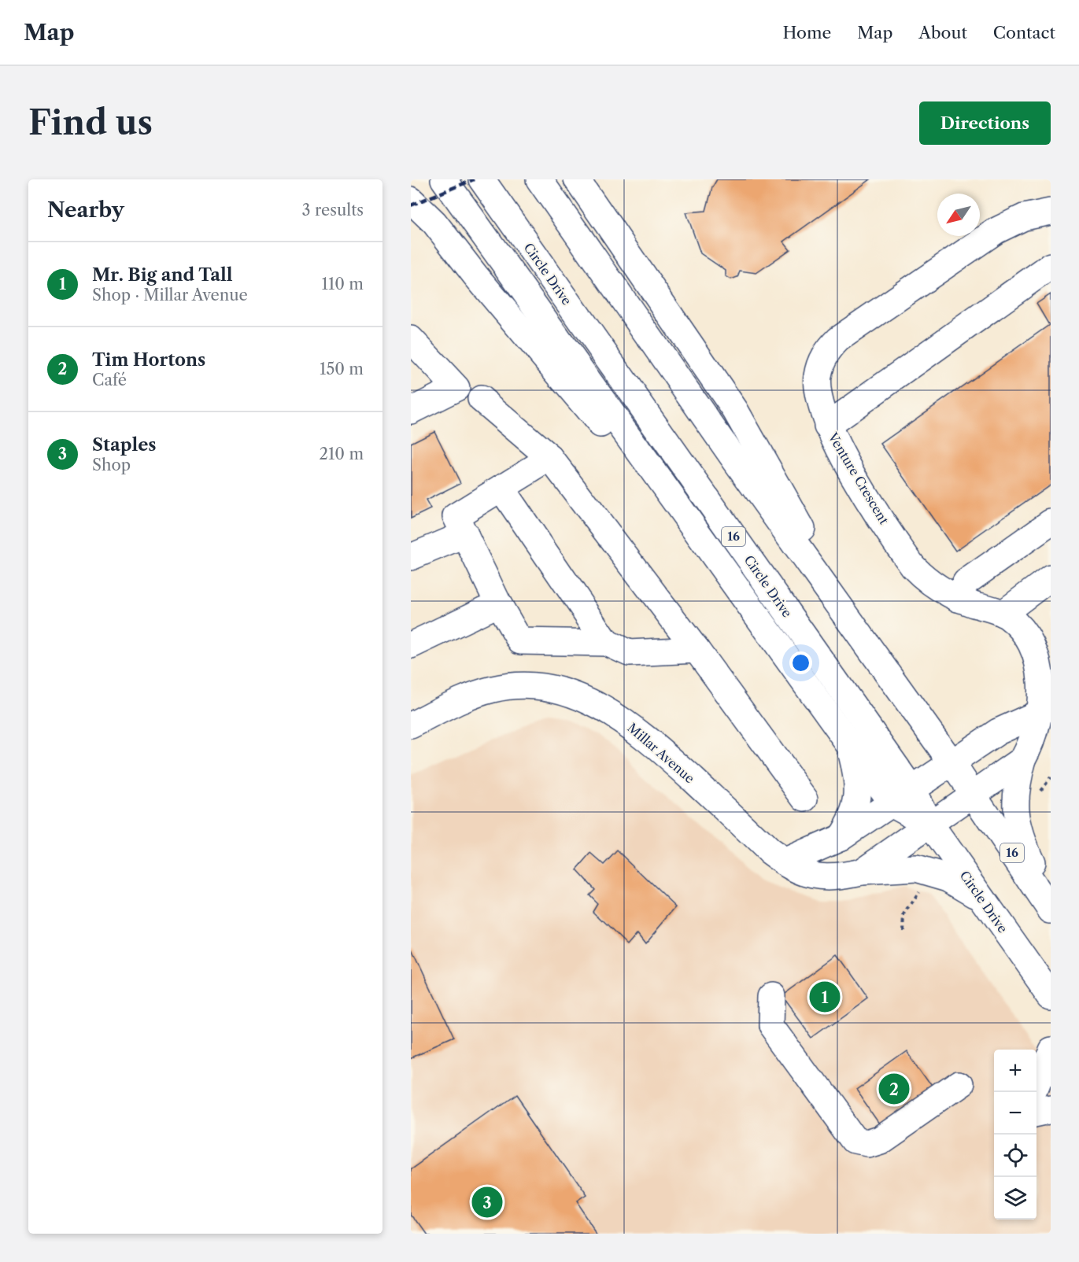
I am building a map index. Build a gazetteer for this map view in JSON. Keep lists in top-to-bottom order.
{
  "streets": {
    "main road": [
      "Circle Drive",
      "Venture Crescent",
      "16",
      "Millar Avenue"
    ]
  },
  "crossings": [
    ["Circle Drive", "Millar Avenue"],
    ["16", "Millar Avenue"]
  ],
  "north": "bottom left",
  "page": {
    "header": "Map",
    "nav": [
      "Home",
      "Map",
      "About",
      "Contact"
    ],
    "buttons": "Directions",
    "title": "Find us",
    "heading": ["Nearby", "3 results"],
    "list": [
      {
        "mark": "1",
        "name": "Mr. Big and Tall",
        "note": "Shop · Millar Avenue",
        "value": "110 m"
      },
      {
        "mark": "2",
        "name": "Tim Hortons",
        "note": "Café",
        "value": "150 m"
      },
      {
        "mark": "3",
        "name": "Staples",
        "note": "Shop",
        "value": "210 m"
      }
    ],
    "pins": ["1", "2", "3"],
    "map_buttons": ["+", "−"]
  }
}
